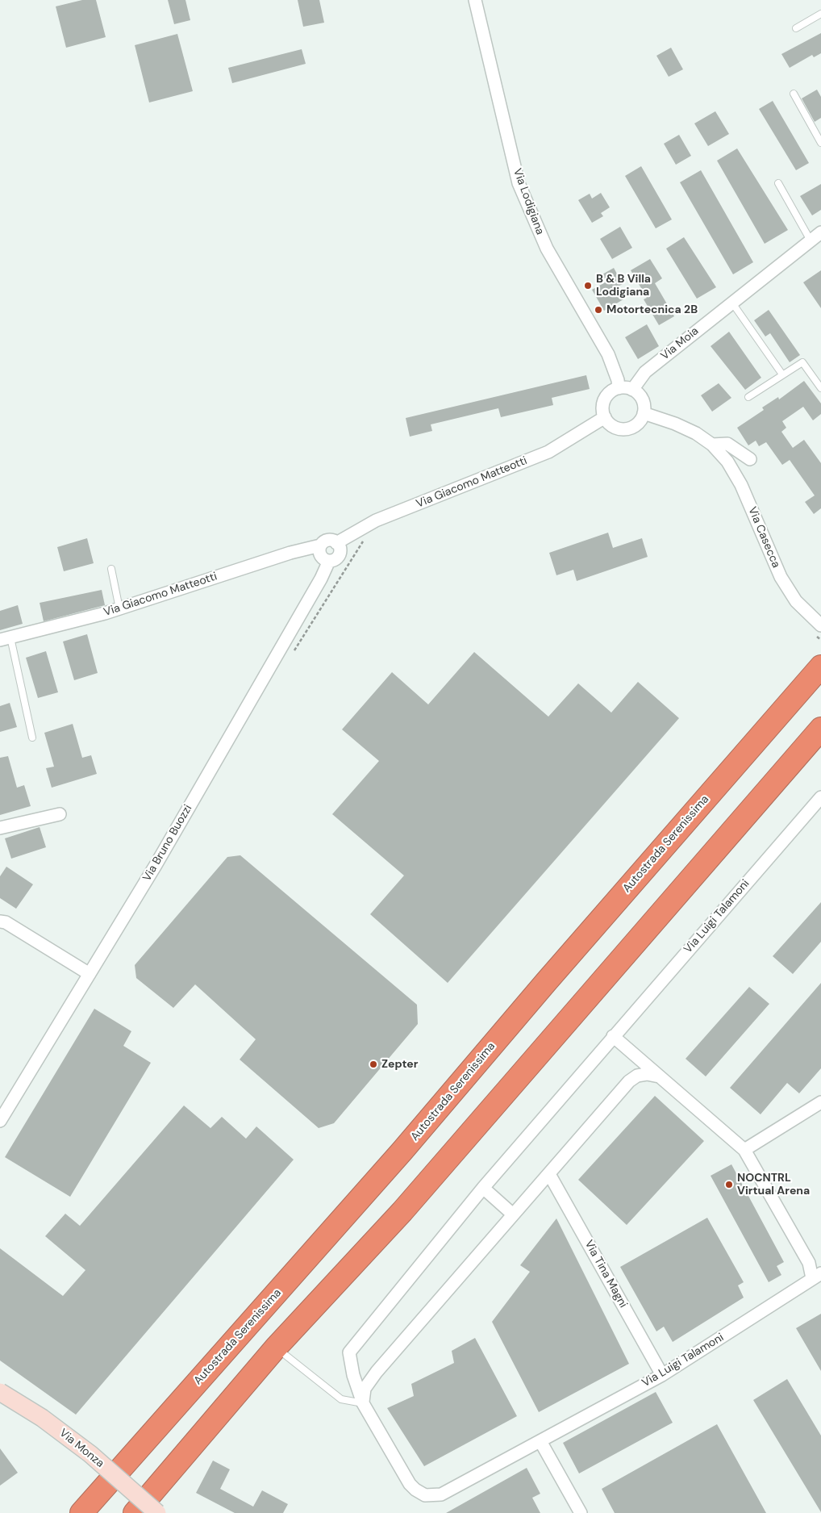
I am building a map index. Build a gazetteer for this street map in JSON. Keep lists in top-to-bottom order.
{
  "streets": {
    "highway": ["Autostrada Serenissima"],
    "street": [
      "Via Lodigiana",
      "Via Moia",
      "Via Giacomo Matteotti",
      "Via Casecca",
      "Via Bruno Buozzi",
      "Via Luigi Talamoni",
      "Via Tina Magni",
      "Via Monza"
    ]
  },
  "crossings": [
    ["Via Lodigiana", "Via Moia"],
    ["Via Lodigiana", "Via Giacomo Matteotti"],
    ["Via Lodigiana", "Via Casecca"],
    ["Via Moia", "Via Giacomo Matteotti"],
    ["Via Moia", "Via Casecca"],
    ["Via Giacomo Matteotti", "Via Casecca"],
    ["Via Giacomo Matteotti", "Via Bruno Buozzi"],
    ["Via Luigi Talamoni", "Via Tina Magni"]
  ],
  "places": [
    "B & B Villa Lodigiana",
    "Motortecnica 2B",
    "Zepter",
    "NOCNTRL Virtual Arena"
  ]
}
